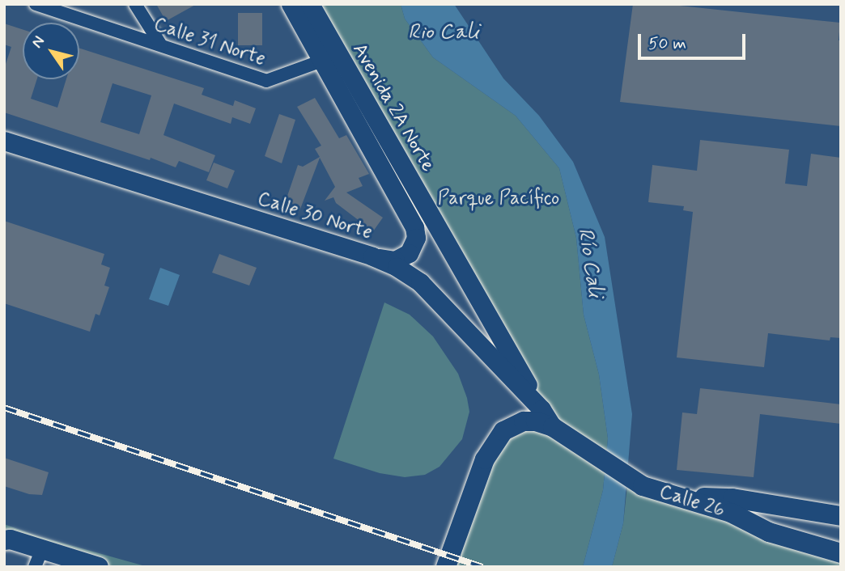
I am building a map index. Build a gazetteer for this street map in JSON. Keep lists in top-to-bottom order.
{
  "streets": {
    "main road": ["Avenida 2A Norte", "Calle 30 Norte", "Calle 26"],
    "street": ["Calle 31 Norte"]
  },
  "crossings": [
    ["Calle 31 Norte", "Avenida 2A Norte"],
    ["Avenida 2A Norte", "Calle 30 Norte"],
    ["Calle 30 Norte", "Calle 26"]
  ],
  "water": ["Rio Cali", "Río Cali"],
  "parks": ["Parque Pacífico"],
  "scale_bar": "50 m",
  "north": "top left"
}
